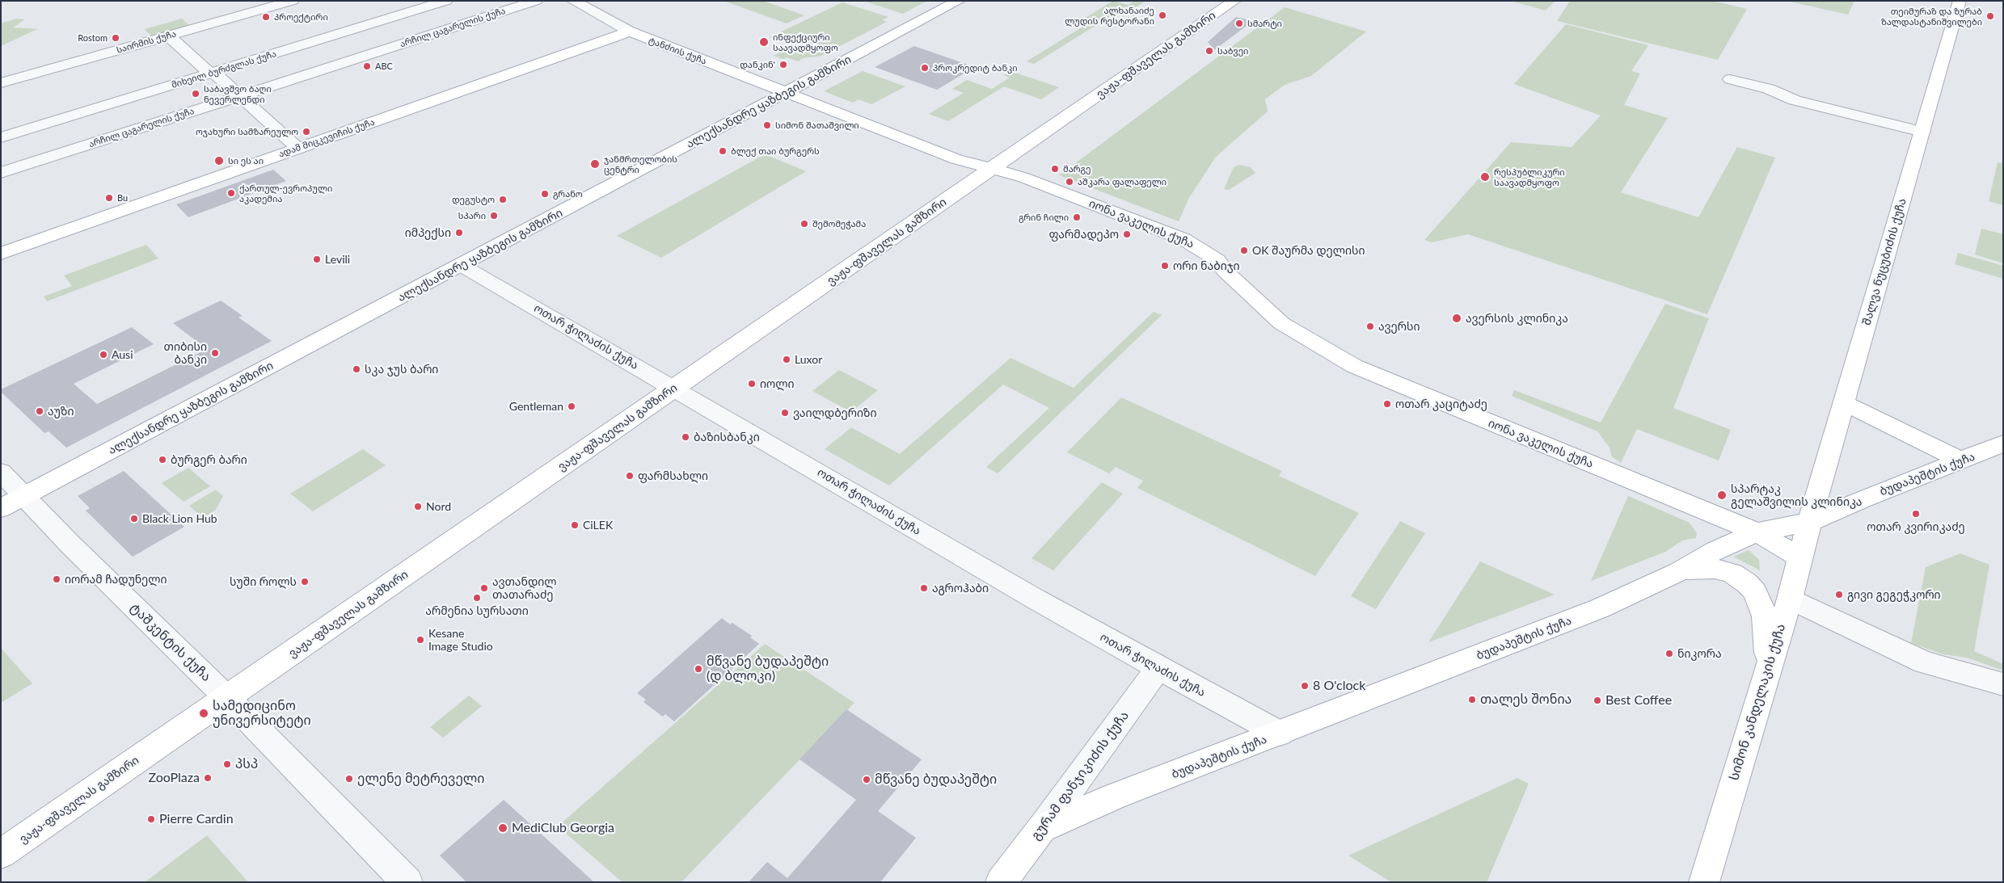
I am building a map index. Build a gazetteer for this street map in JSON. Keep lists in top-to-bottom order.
{
  "streets": {
    "main road": [
      "ტანძიის ქუჩა",
      "ვაჟა-ფშაველას გამზირი",
      "ალექსანდრე ყაზბეგის გამზირი",
      "ადამ მიცკევიჩის ქუჩა",
      "იონა ვაკელის ქუჩა",
      "შალვა ნუცუბიძის ქუჩა",
      "ბუდაპეშტის ქუჩა",
      "სიმონ კანდელაკის ქუჩა",
      "გურამ ფანჯიკიძის ქუჩა"
    ],
    "street": [
      "არჩილ ცაგარელის ქუჩა",
      "საირმის ქუჩა",
      "მიხეილ ბურძგლას ქუჩა",
      "ოთარ ჭილაძის ქუჩა",
      "ტაშკენტის ქუჩა"
    ]
  },
  "crossings": [
    ["ტანძიის ქუჩა", "ალექსანდრე ყაზბეგის გამზირი"],
    ["ტანძიის ქუჩა", "ადამ მიცკევიჩის ქუჩა"],
    ["ტანძიის ქუჩა", "იონა ვაკელის ქუჩა"],
    ["ვაჟა-ფშაველას გამზირი", "იონა ვაკელის ქუჩა"],
    ["ვაჟა-ფშაველას გამზირი", "ოთარ ჭილაძის ქუჩა"],
    ["ვაჟა-ფშაველას გამზირი", "ტაშკენტის ქუჩა"],
    ["ალექსანდრე ყაზბეგის გამზირი", "იონა ვაკელის ქუჩა"],
    ["ალექსანდრე ყაზბეგის გამზირი", "ოთარ ჭილაძის ქუჩა"],
    ["ალექსანდრე ყაზბეგის გამზირი", "ტაშკენტის ქუჩა"],
    ["იონა ვაკელის ქუჩა", "ბუდაპეშტის ქუჩა"],
    ["იონა ვაკელის ქუჩა", "სიმონ კანდელაკის ქუჩა"],
    ["შალვა ნუცუბიძის ქუჩა", "ბუდაპეშტის ქუჩა"],
    ["შალვა ნუცუბიძის ქუჩა", "სიმონ კანდელაკის ქუჩა"],
    ["ოთარ ჭილაძის ქუჩა", "ბუდაპეშტის ქუჩა"],
    ["ოთარ ჭილაძის ქუჩა", "გურამ ფანჯიკიძის ქუჩა"],
    ["ბუდაპეშტის ქუჩა", "სიმონ კანდელაკის ქუჩა"],
    ["ბუდაპეშტის ქუჩა", "გურამ ფანჯიკიძის ქუჩა"]
  ],
  "places": [
    "ალხანაიძე ლუდის რესტორანი",
    "თეიმურაზ და ზურაბ ზალდასტანიშვილები",
    "პროექტირი",
    "სმარტი",
    "Rostom",
    "ინფექციური საავადმყოფო",
    "საბვეი",
    "დანკინ'",
    "ABC",
    "პროკრედიტ ბანკი",
    "საბავშვო ბაღი ნევერლენდი",
    "სიმონ შათაშვილი",
    "ოჯახური სამზარეულო",
    "ბლექ თაი ბურგერს",
    "სი ეს აი",
    "ჯანმრთელობის ცენტრი",
    "მარგე",
    "რესპუბლიკური საავადმყოფო",
    "აშკარა ფალაფელი",
    "ქართულ-ევროპული აკადემია",
    "გრანო",
    "Bu",
    "დეგუსტო",
    "სპარი",
    "გრინ ჩილი",
    "შემომეჭამა",
    "იმპექსი",
    "ფარმადეპო",
    "OK შაურმა დელისი",
    "Levili",
    "ორი ნაბიჯი",
    "ავერსის კლინიკა",
    "ავერსი",
    "თიბისი ბანკი",
    "Ausi",
    "Luxor",
    "სკა ჯუს ბარი",
    "იოლი",
    "ოთარ კაციტაძე",
    "Gentleman",
    "აუზი",
    "ვაილდბერიზი",
    "ბაზისბანკი",
    "ბურგერ ბარი",
    "ფარმსახლი",
    "სპარტაკ გელაშვილის კლინიკა",
    "Nord",
    "ოთარ კვირიკაძე",
    "Black Lion Hub",
    "CiLEK",
    "იორამ ჩადუნელი",
    "სუში როლს",
    "ავთანდილ თათარაძე",
    "აგროჰაბი",
    "გივი გეგეჭკორი",
    "არმენია სურსათი",
    "Kesane Image Studio",
    "ნიკორა",
    "მწვანე ბუდაპეშტი (დ ბლოკი)",
    "8 O'clock",
    "თალეს შონია",
    "Best Coffee",
    "სამედიცინო უნივერსიტეტი",
    "პსპ",
    "ZooPlaza",
    "ელენე მეტრეველი",
    "მწვანე ბუდაპეშტი",
    "Pierre Cardin",
    "MediClub Georgia"
  ]
}
